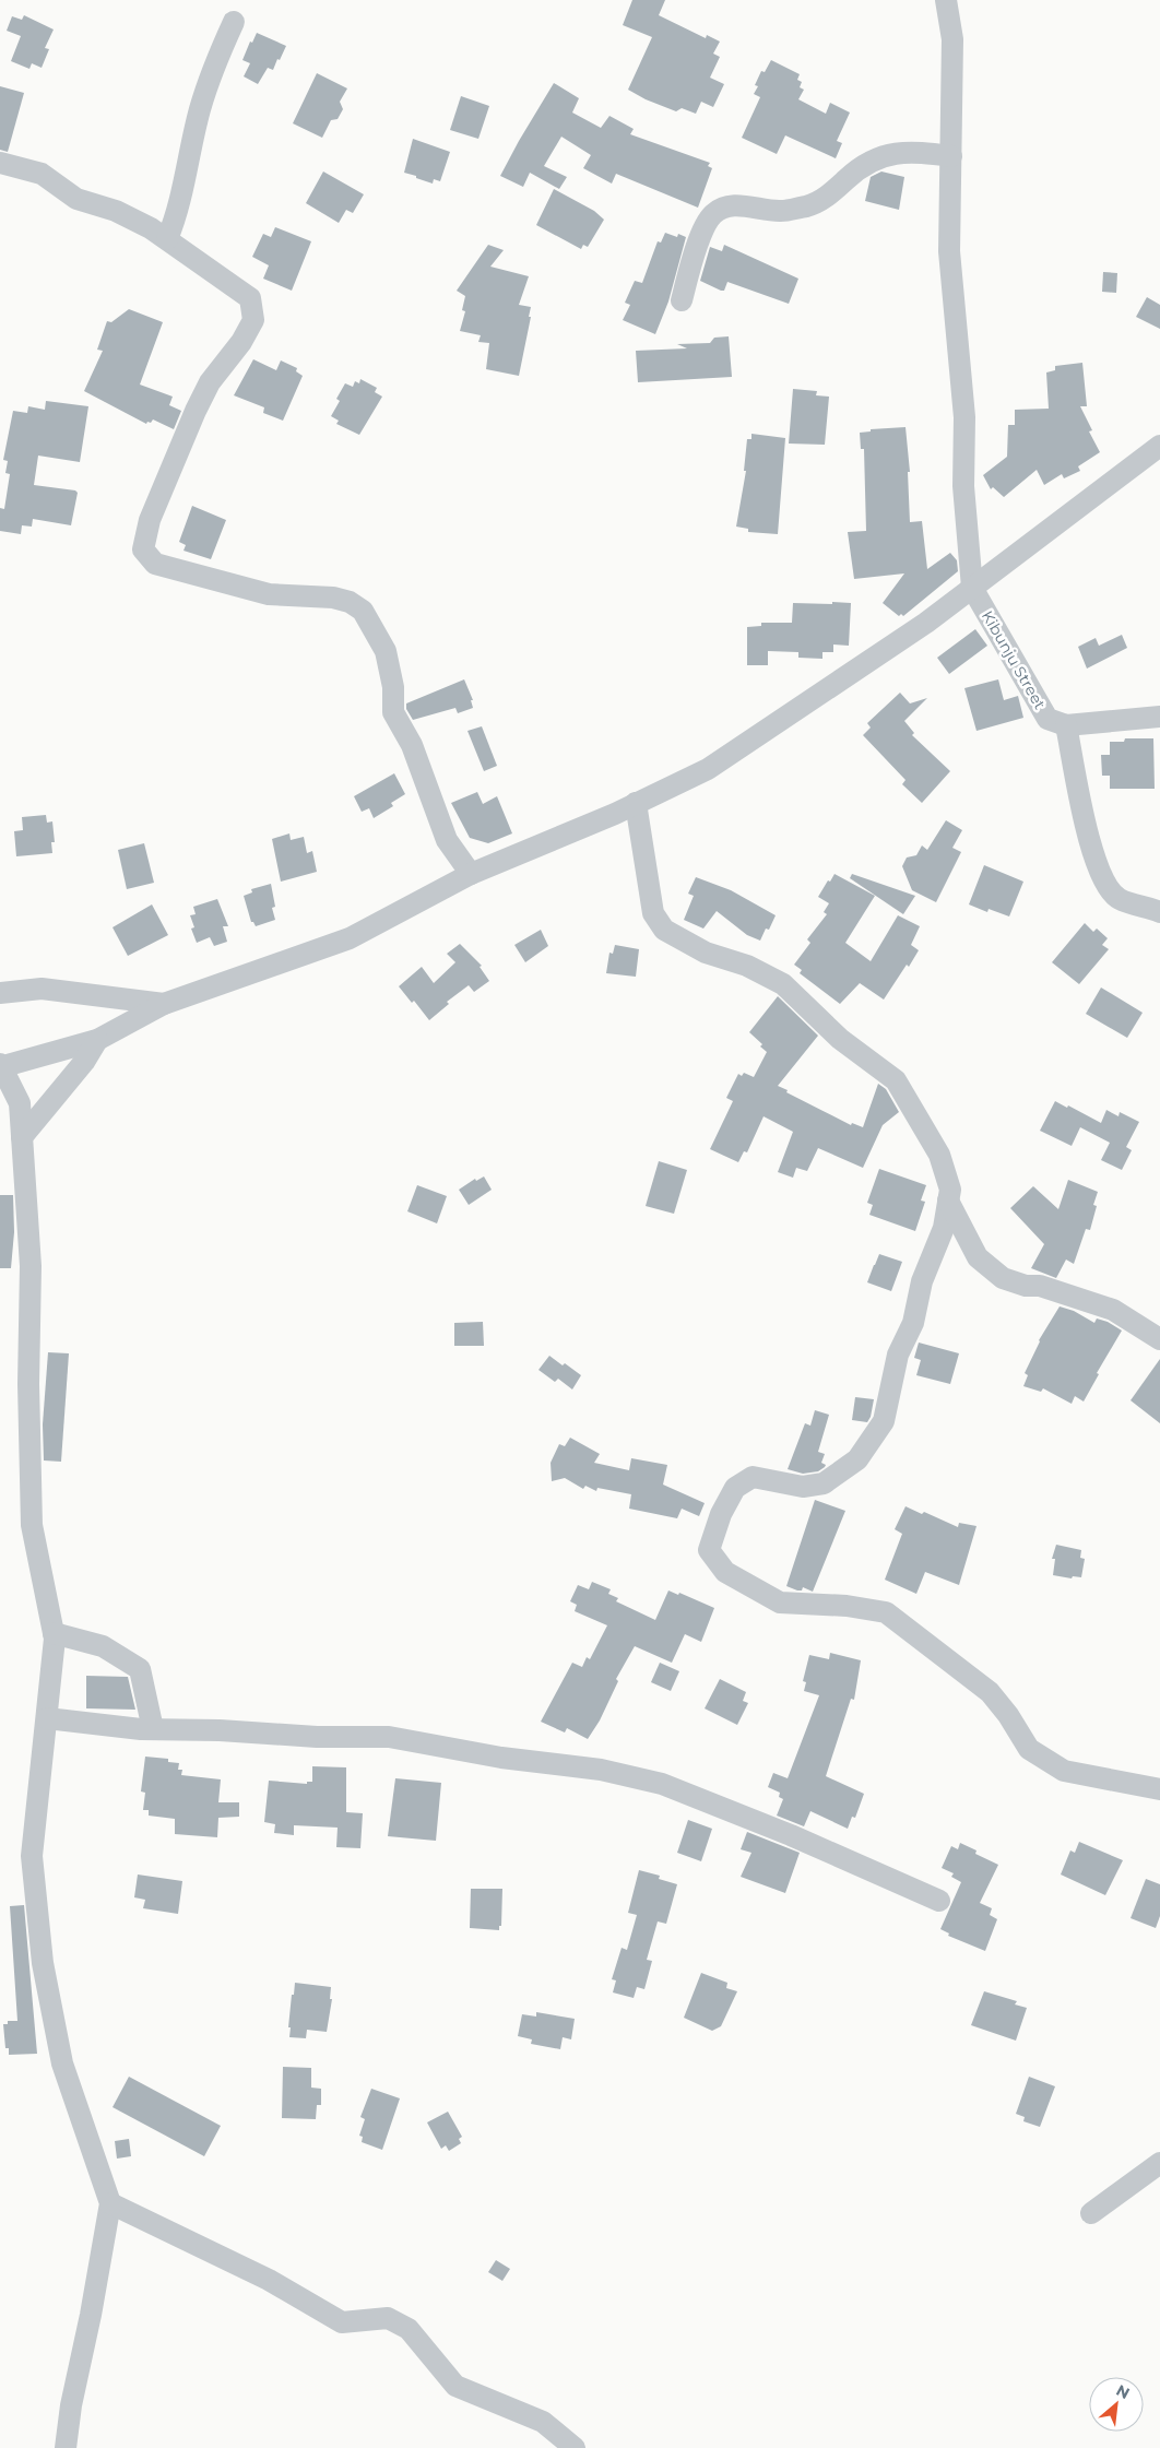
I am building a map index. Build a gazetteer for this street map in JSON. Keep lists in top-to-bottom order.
{
  "streets": {
    "street": ["Kibunju Street"]
  },
  "north": "top right"
}
